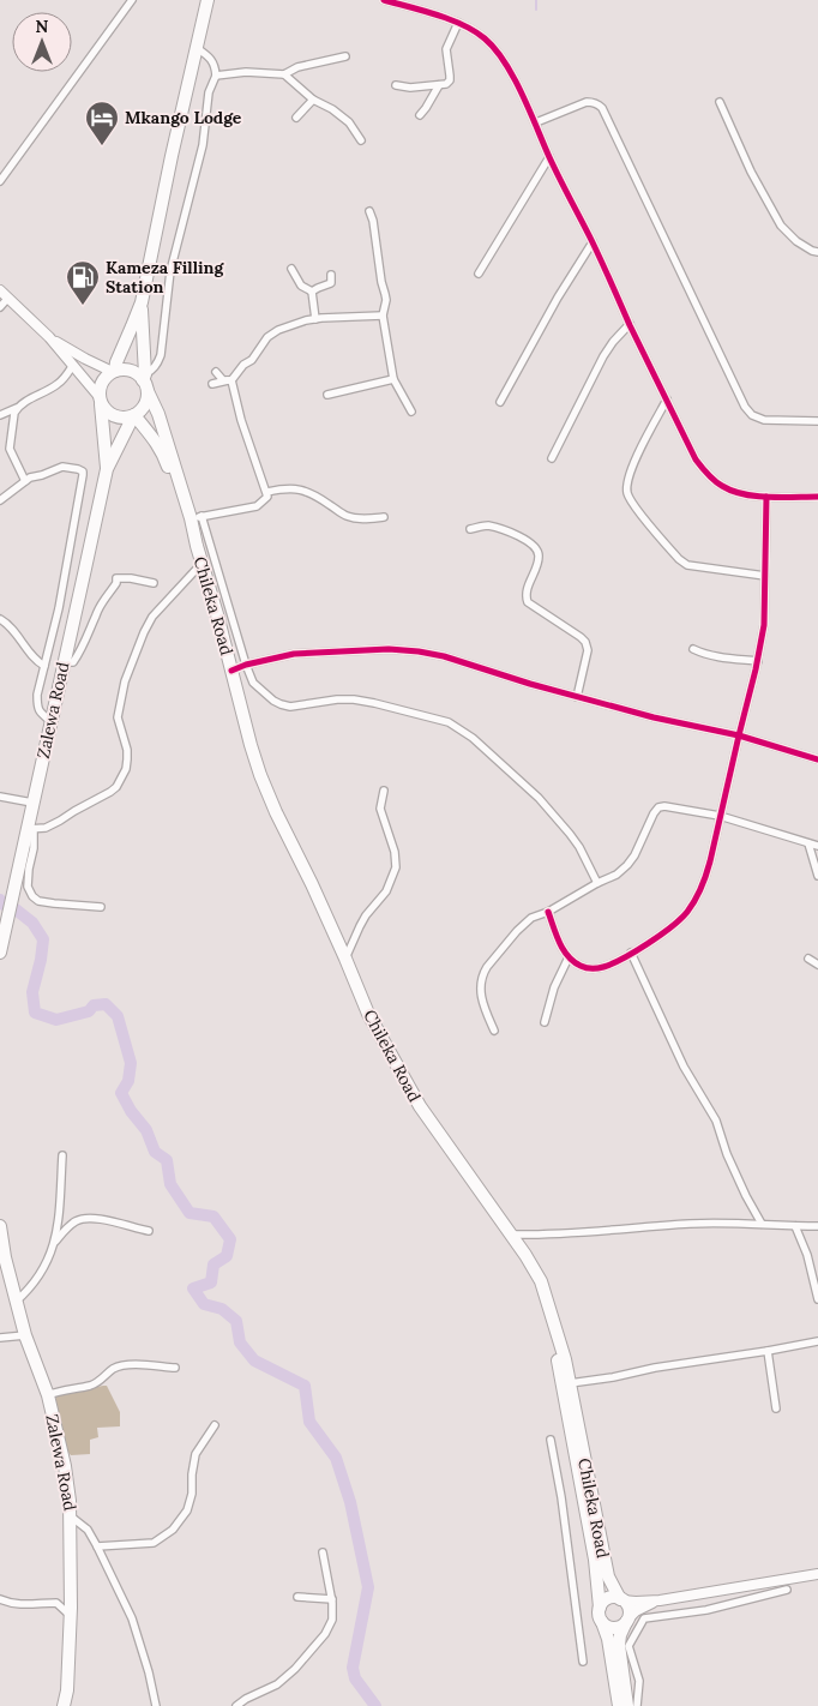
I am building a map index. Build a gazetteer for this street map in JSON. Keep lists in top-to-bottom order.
{
  "streets": {
    "highway": ["Chileka Road", "Zalewa Road"]
  },
  "crossings": [
    ["Chileka Road", "Zalewa Road"]
  ],
  "places": {
    "hotel": ["Mkango Lodge"],
    "fuel station": ["Kameza Filling Station"]
  },
  "north": "top"
}
